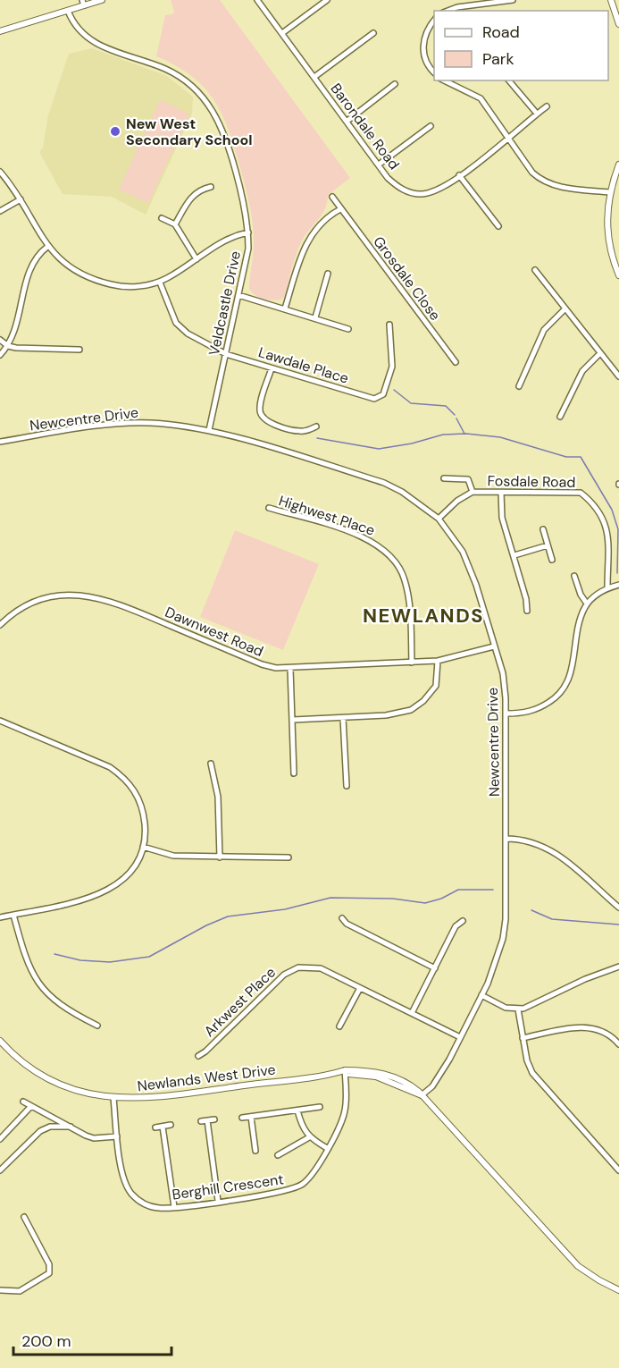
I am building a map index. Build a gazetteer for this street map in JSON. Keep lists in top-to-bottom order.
{
  "streets": {
    "street": [
      "Barondale Road",
      "Grosdale Close",
      "Veldcastle Drive",
      "Lawdale Place",
      "Newcentre Drive",
      "Fosdale Road",
      "Highwest Place",
      "Dawnwest Road",
      "Arkwest Place",
      "Newlands West Drive",
      "Berghill Crescent"
    ]
  },
  "crossings": [
    ["Veldcastle Drive", "Lawdale Place"],
    ["Veldcastle Drive", "Newcentre Drive"],
    ["Newcentre Drive", "Fosdale Road"],
    ["Newcentre Drive", "Dawnwest Road"],
    ["Newcentre Drive", "Arkwest Place"],
    ["Newcentre Drive", "Newlands West Drive"],
    ["Highwest Place", "Dawnwest Road"],
    ["Newlands West Drive", "Berghill Crescent"]
  ],
  "districts": ["NEWLANDS"],
  "places": ["New West Secondary School"],
  "legend": ["Road", "Park"],
  "scale_bar": "200 m"
}
